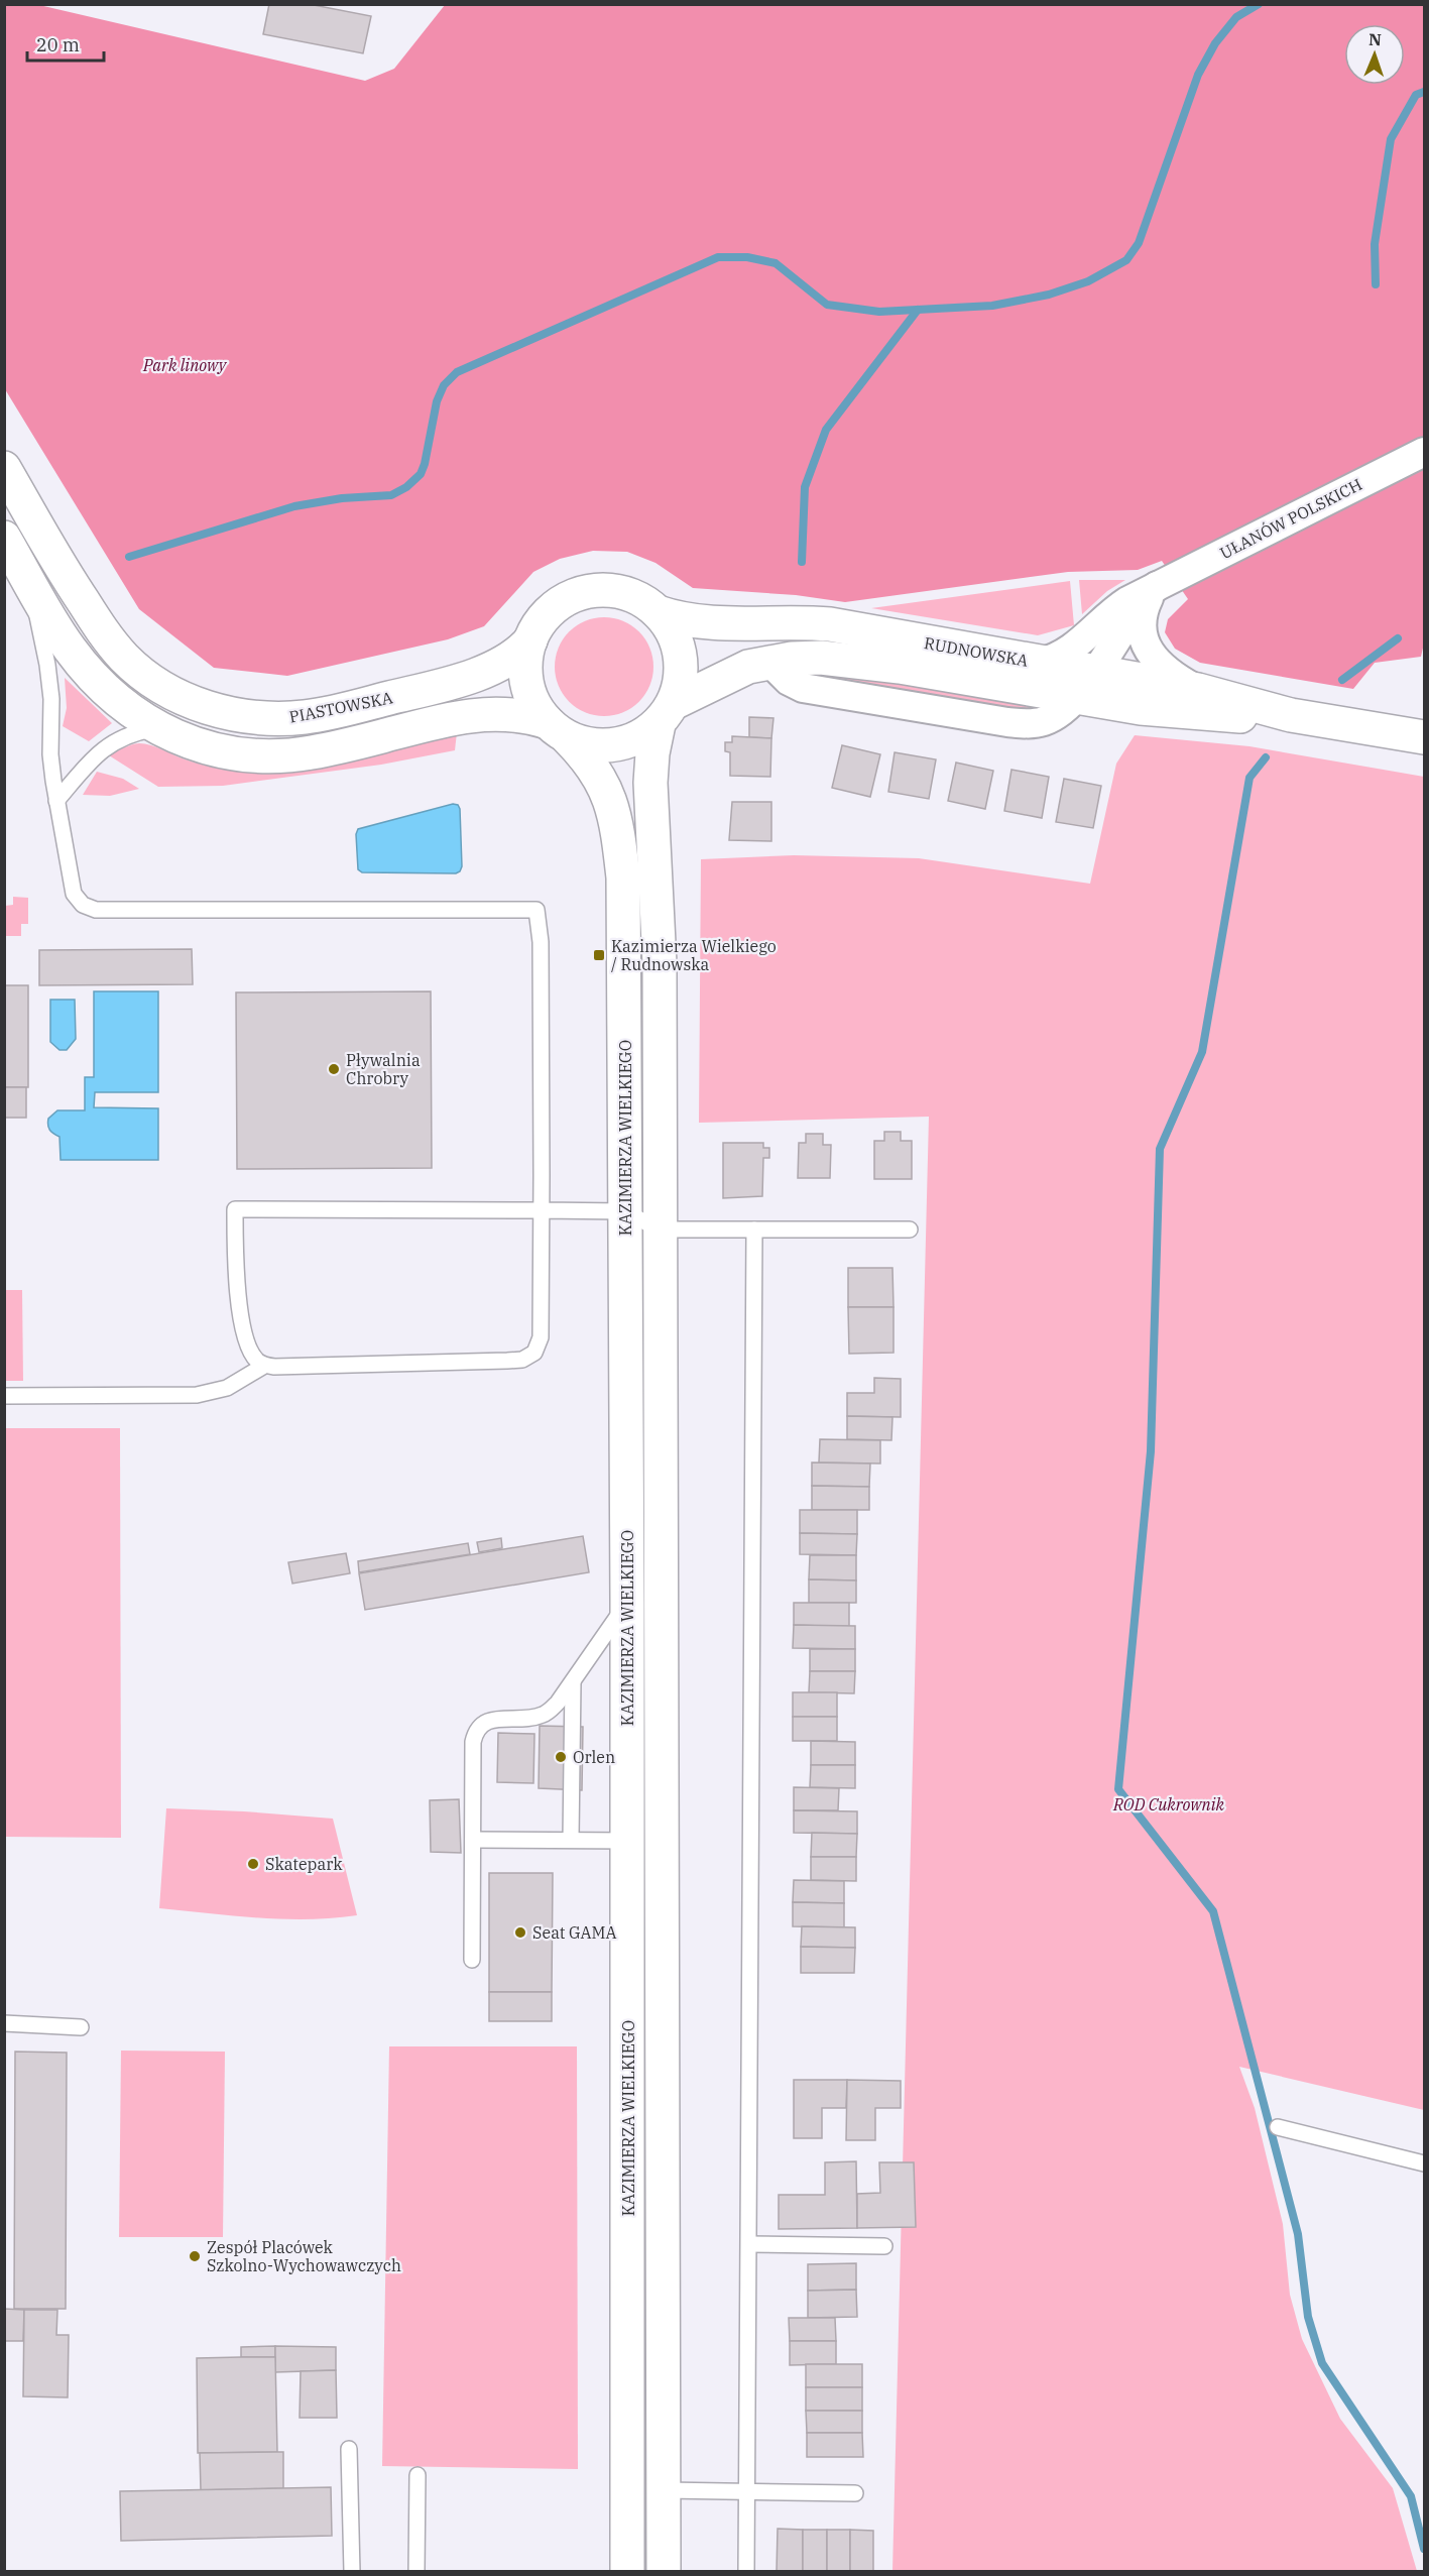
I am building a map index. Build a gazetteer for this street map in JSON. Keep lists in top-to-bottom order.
{
  "streets": {
    "main road": ["RUDNOWSKA", "PIASTOWSKA", "KAZIMIERZA WIELKIEGO"],
    "street": ["UŁANÓW POLSKICH"]
  },
  "crossings": [
    ["UŁANÓW POLSKICH", "RUDNOWSKA"],
    ["RUDNOWSKA", "PIASTOWSKA"],
    ["RUDNOWSKA", "KAZIMIERZA WIELKIEGO"],
    ["PIASTOWSKA", "KAZIMIERZA WIELKIEGO"]
  ],
  "parks": ["Park linowy", "ROD Cukrownik"],
  "places": {
    "transit": ["Kazimierza Wielkiego / Rudnowska"],
    "other": [
      "Pływalnia Chrobry",
      "Orlen",
      "Skatepark",
      "Seat GAMA",
      "Zespół Placówek Szkolno-Wychowawczych"
    ]
  },
  "scale_bar": "20 m",
  "north": "top"
}
